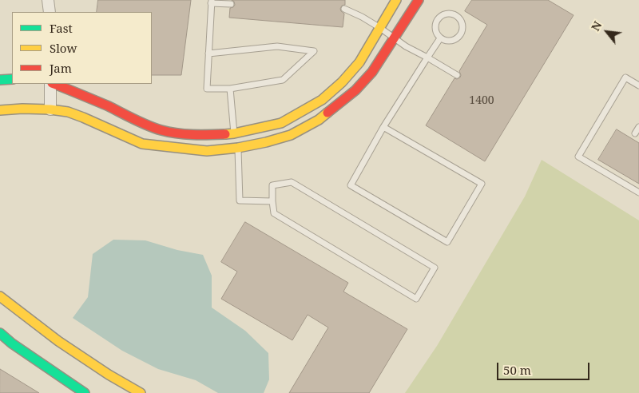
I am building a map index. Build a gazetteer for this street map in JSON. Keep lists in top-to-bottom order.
{
  "house_numbers": ["1400"],
  "legend": ["Fast", "Slow", "Jam"],
  "scale_bar": "50 m",
  "north": "top left"
}
